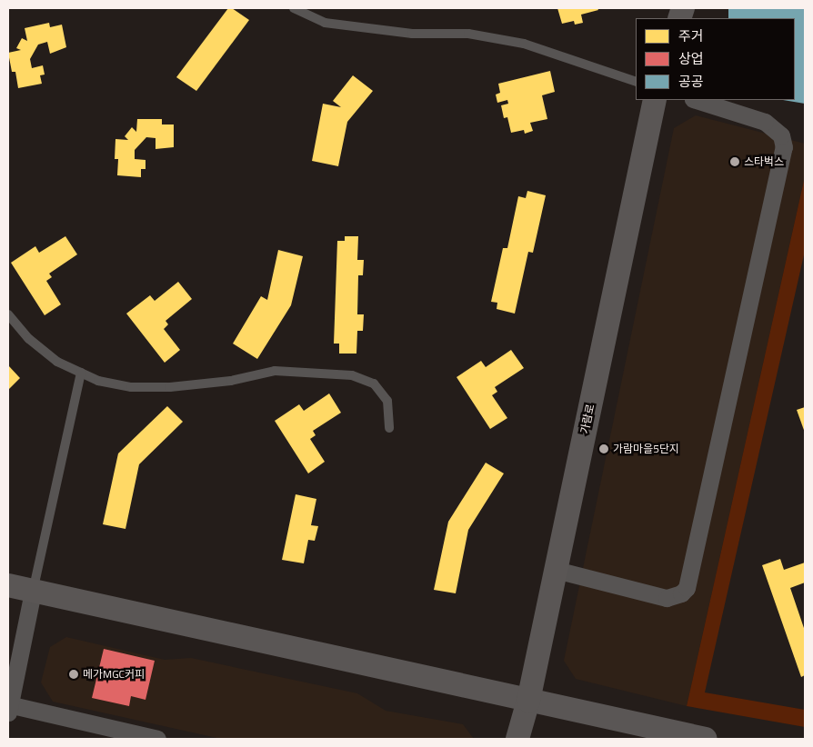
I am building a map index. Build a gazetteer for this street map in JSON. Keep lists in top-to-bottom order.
{
  "streets": {
    "street": ["가람로"]
  },
  "places": ["스타벅스", "가람마을5단지", "메가MGC커피"],
  "legend": ["주거", "상업", "공공"]
}
